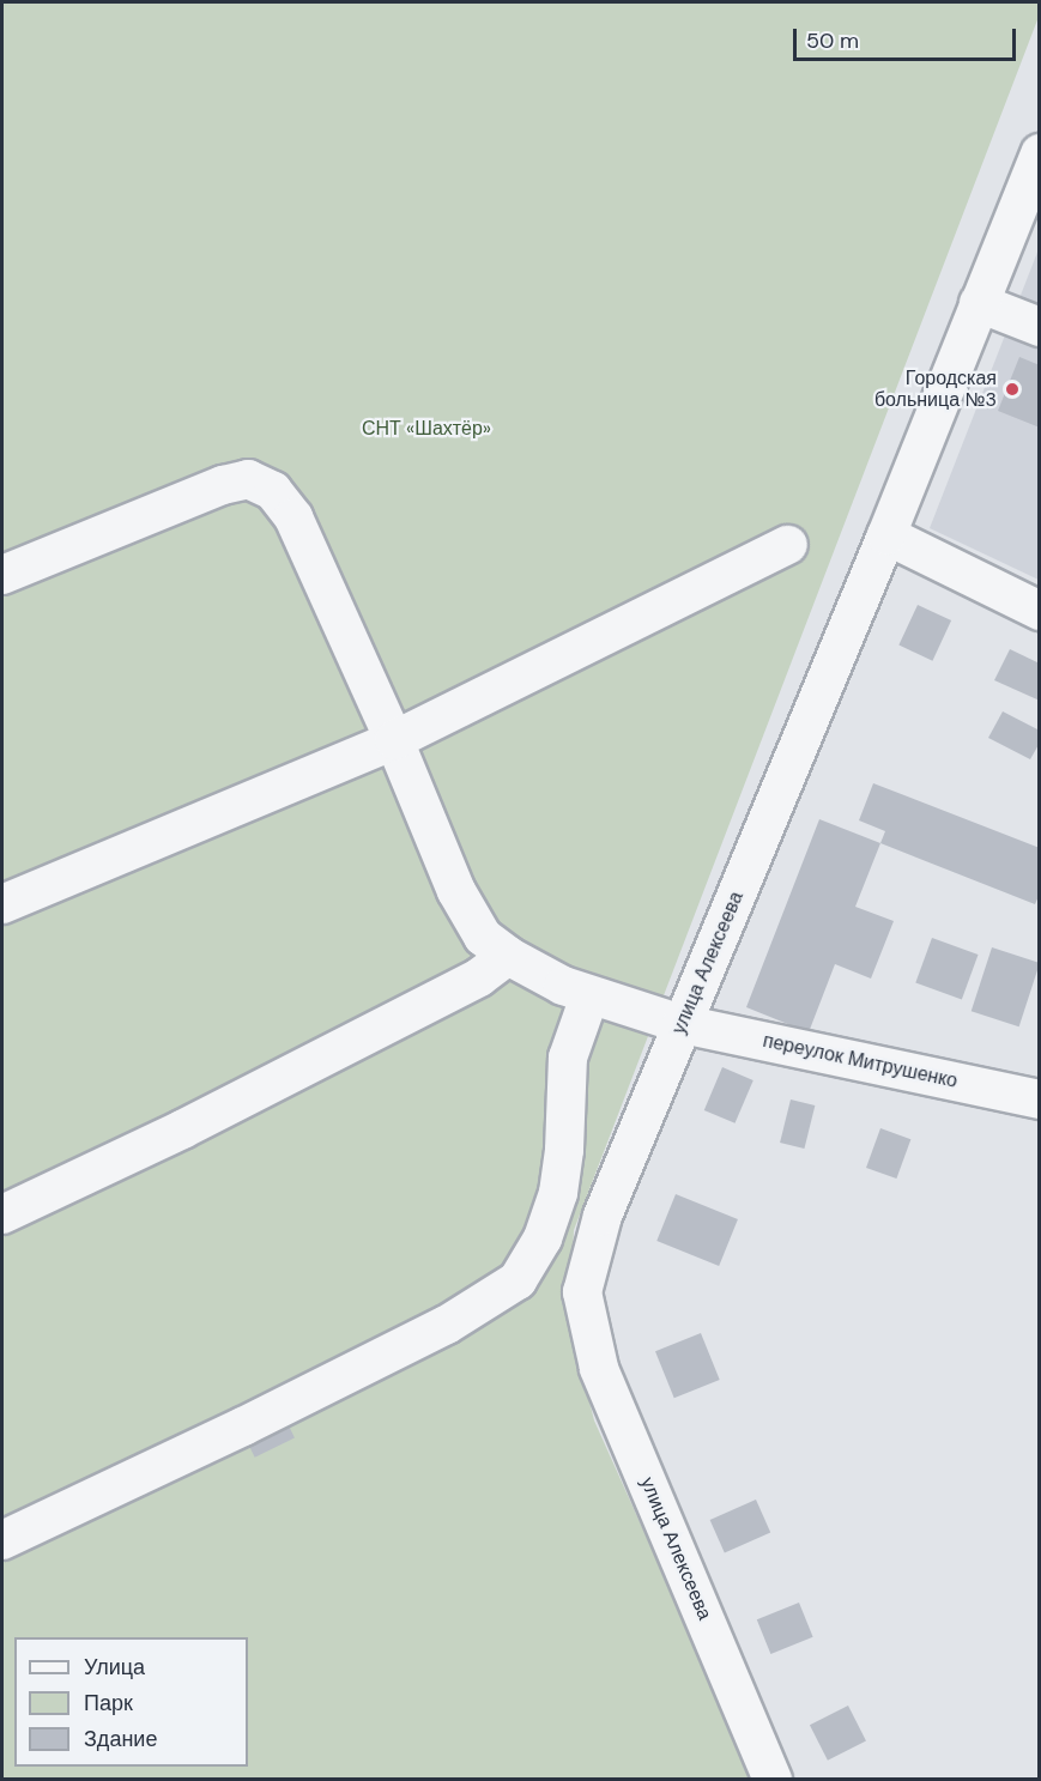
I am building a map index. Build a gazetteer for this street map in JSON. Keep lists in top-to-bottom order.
{
  "streets": {
    "street": ["улица Алексеева", "переулок Митрушенко"]
  },
  "crossings": [
    ["улица Алексеева", "переулок Митрушенко"]
  ],
  "parks": ["СНТ «Шахтёр»"],
  "places": ["Городская больница №3"],
  "legend": ["Улица", "Парк", "Здание"],
  "scale_bar": "50 m"
}
